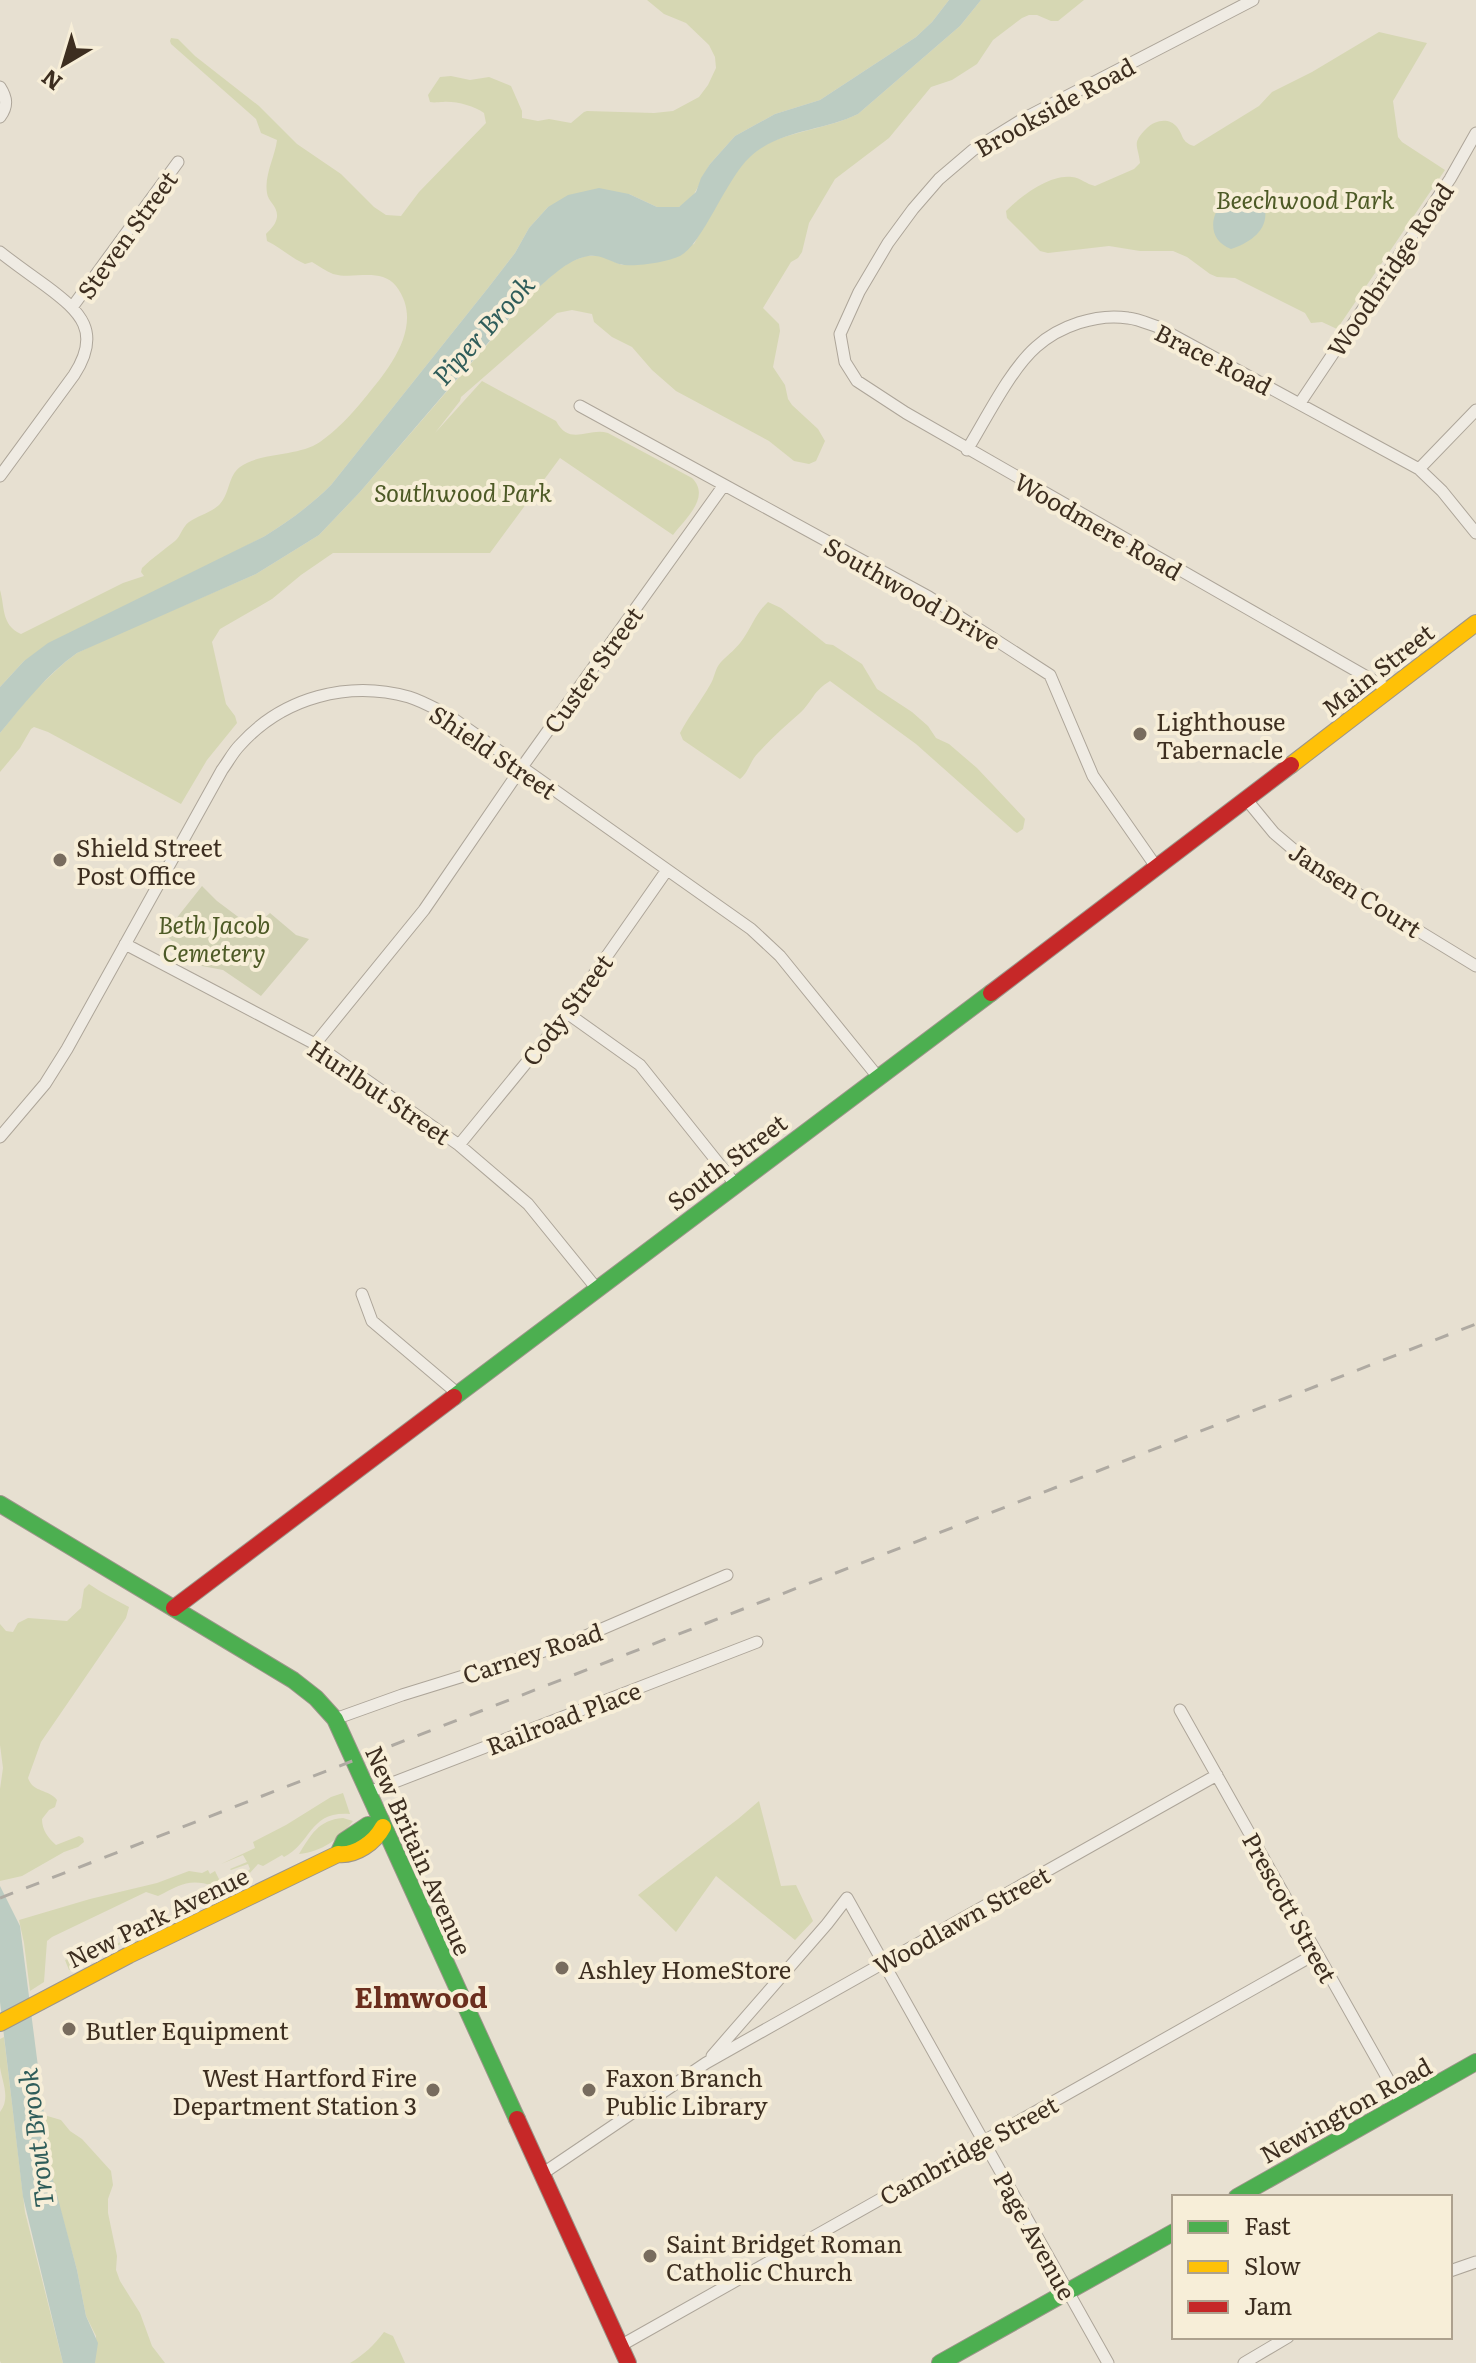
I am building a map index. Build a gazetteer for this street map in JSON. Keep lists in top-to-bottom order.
{
  "streets": {
    "main road": [
      "Main Street",
      "South Street",
      "New Britain Avenue",
      "New Park Avenue",
      "Newington Road"
    ],
    "street": [
      "Brookside Road",
      "Steven Street",
      "Woodbridge Road",
      "Brace Road",
      "Woodmere Road",
      "Southwood Drive",
      "Custer Street",
      "Shield Street",
      "Jansen Court",
      "Cody Street",
      "Hurlbut Street",
      "Carney Road",
      "Railroad Place",
      "Prescott Street",
      "Woodlawn Street",
      "Cambridge Street",
      "Page Avenue"
    ]
  },
  "crossings": [
    ["Brookside Road", "Woodmere Road"],
    ["Woodbridge Road", "Brace Road"],
    ["Brace Road", "Woodmere Road"],
    ["Woodmere Road", "Main Street"],
    ["Southwood Drive", "Custer Street"],
    ["Southwood Drive", "South Street"],
    ["Custer Street", "Shield Street"],
    ["Custer Street", "Hurlbut Street"],
    ["Main Street", "South Street"],
    ["Shield Street", "Cody Street"],
    ["Shield Street", "Hurlbut Street"],
    ["Shield Street", "South Street"],
    ["Jansen Court", "South Street"],
    ["Cody Street", "Hurlbut Street"],
    ["Hurlbut Street", "South Street"],
    ["South Street", "New Britain Avenue"],
    ["Carney Road", "New Britain Avenue"],
    ["Railroad Place", "New Britain Avenue"],
    ["New Britain Avenue", "New Park Avenue"],
    ["New Britain Avenue", "Woodlawn Street"],
    ["New Britain Avenue", "Cambridge Street"],
    ["Prescott Street", "Woodlawn Street"],
    ["Prescott Street", "Newington Road"],
    ["Prescott Street", "Cambridge Street"],
    ["Woodlawn Street", "Page Avenue"],
    ["Cambridge Street", "Page Avenue"]
  ],
  "districts": ["Elmwood"],
  "water": ["Piper Brook", "Trout Brook"],
  "parks": ["Beechwood Park", "Southwood Park", "Beth Jacob Cemetery"],
  "places": [
    "Lighthouse Tabernacle",
    "Shield Street Post Office",
    "Ashley HomeStore",
    "Butler Equipment",
    "West Hartford Fire Department Station 3",
    "Faxon Branch Public Library",
    "Saint Bridget Roman Catholic Church"
  ],
  "legend": ["Fast", "Slow", "Jam"],
  "north": "bottom left"
}
